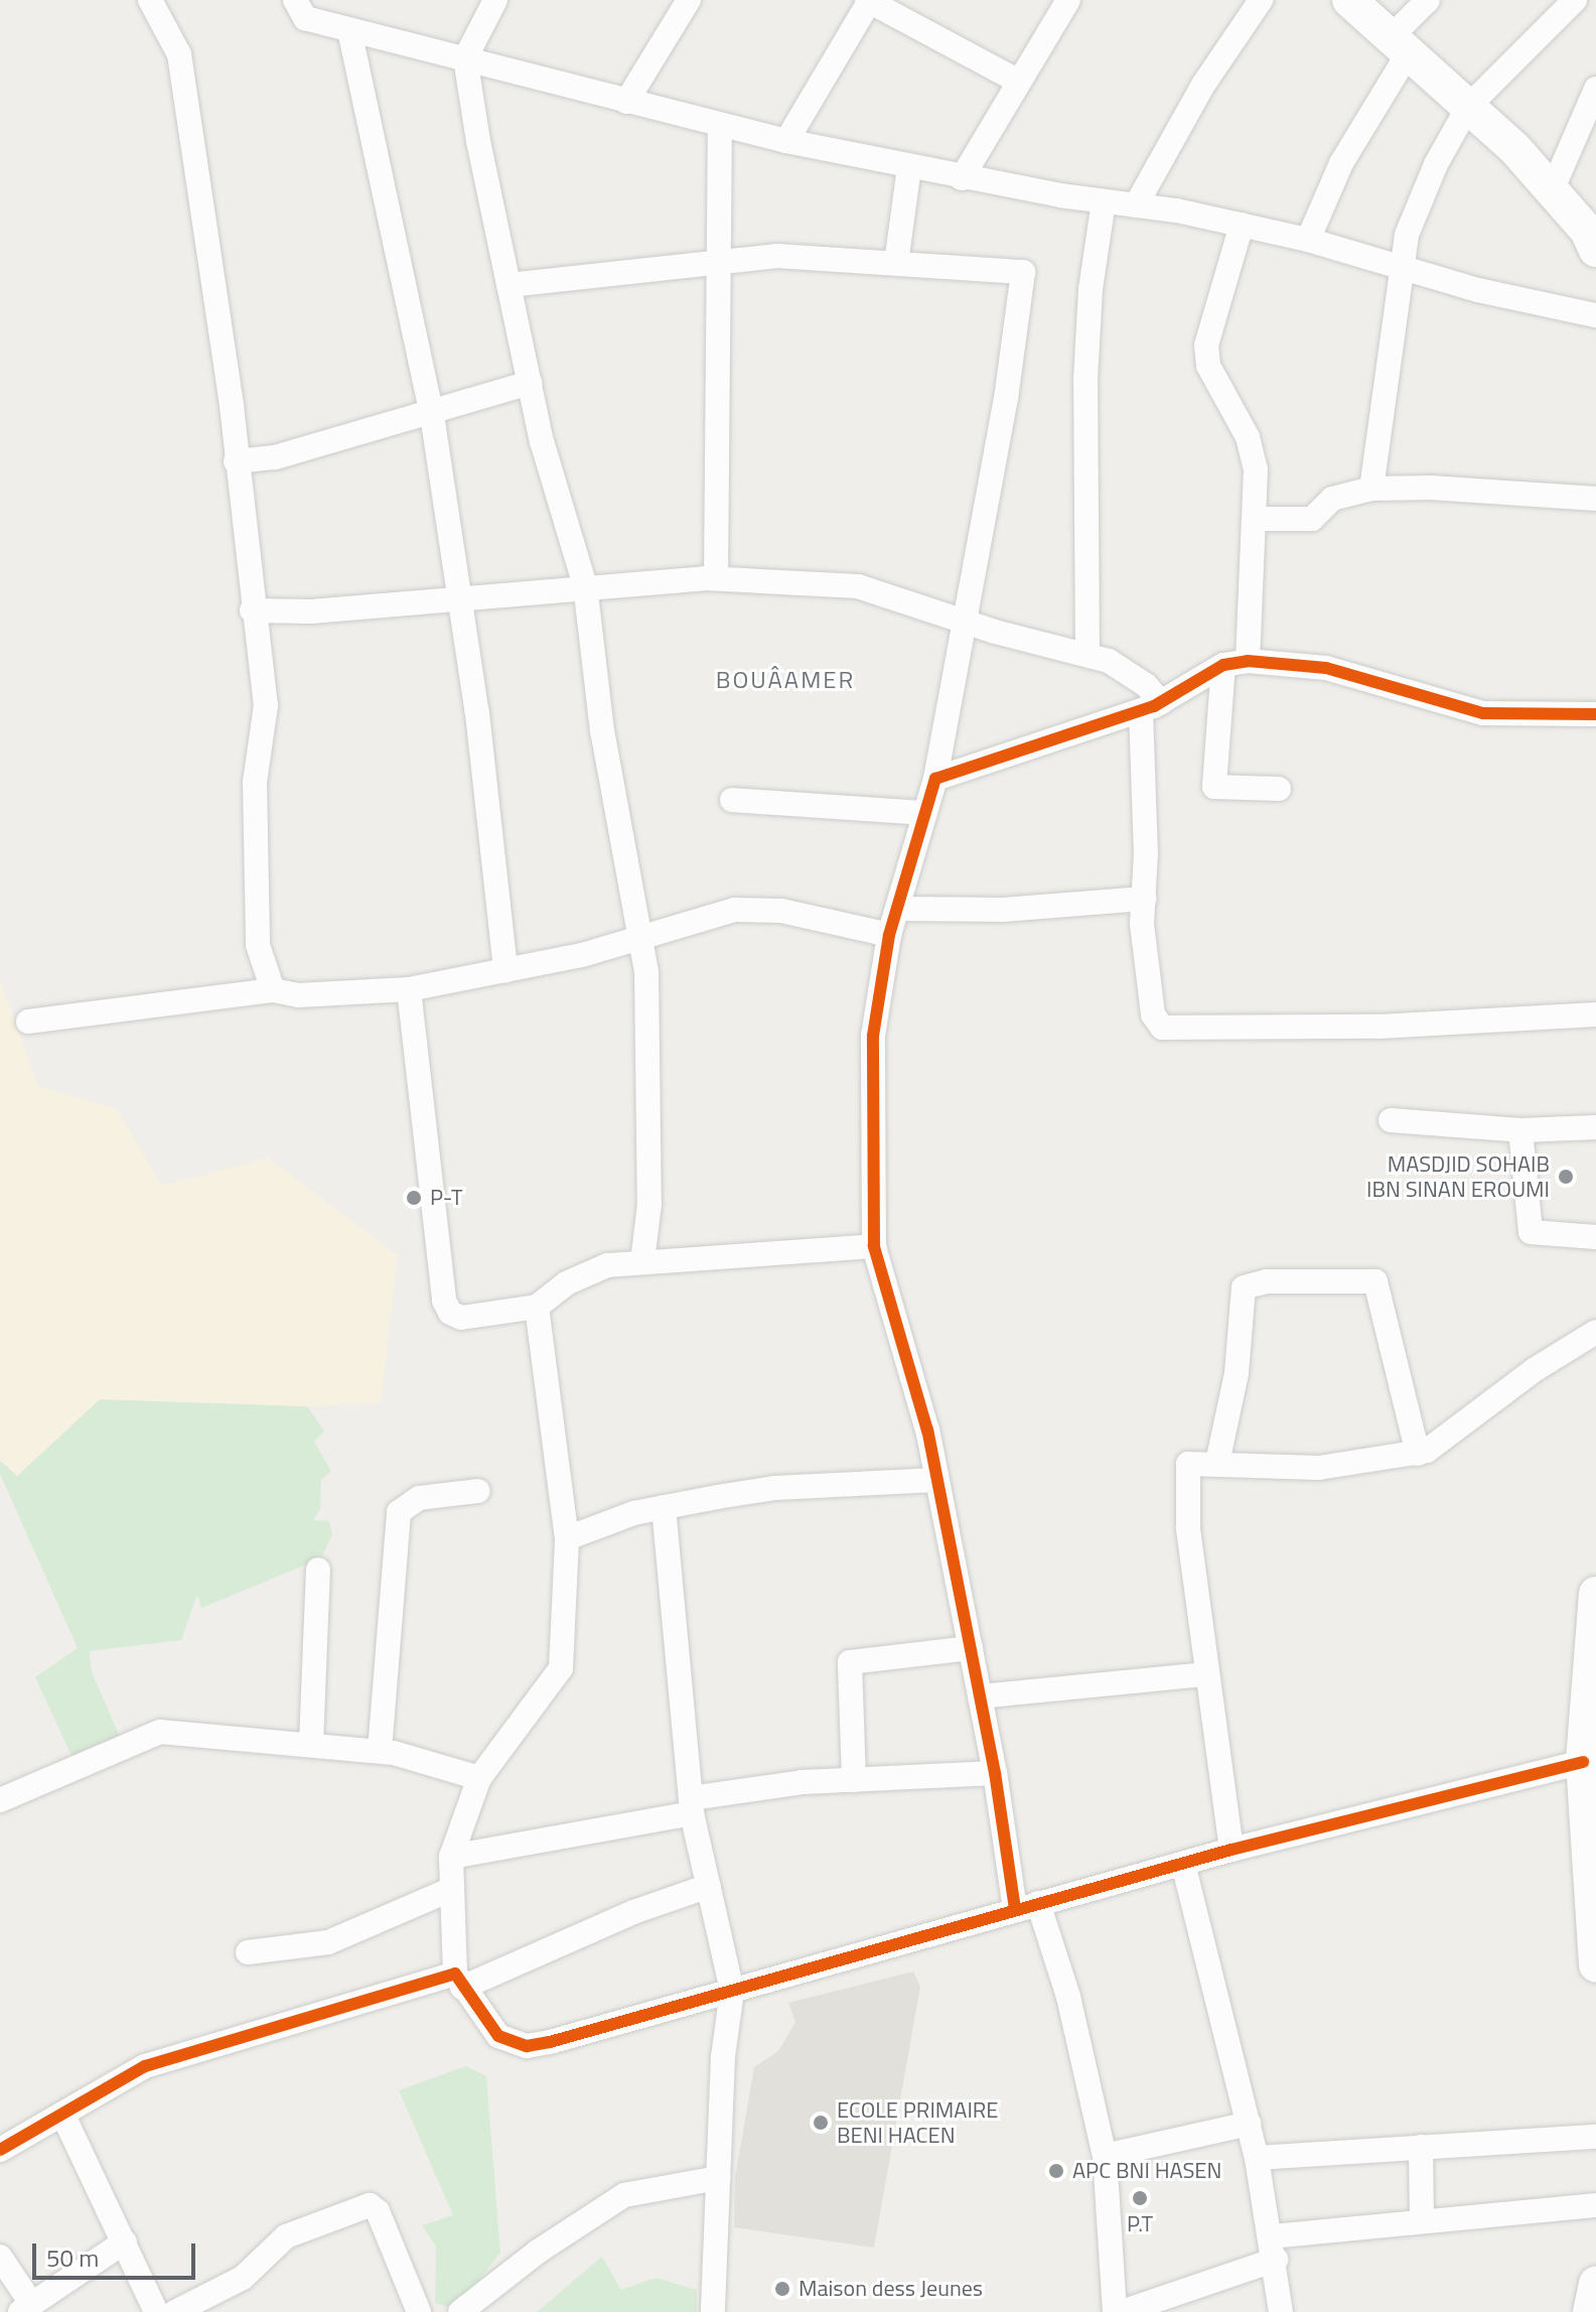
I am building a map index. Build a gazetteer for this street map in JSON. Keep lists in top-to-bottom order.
{
  "districts": ["BOUÂAMER"],
  "places": [
    "MASDJID SOHAIB IBN SINAN EROUMI",
    "P-T",
    "ECOLE PRIMAIRE BENI HACEN",
    "APC BNI HASEN",
    "P.T",
    "Maison dess Jeunes"
  ],
  "scale_bar": "50 m"
}
